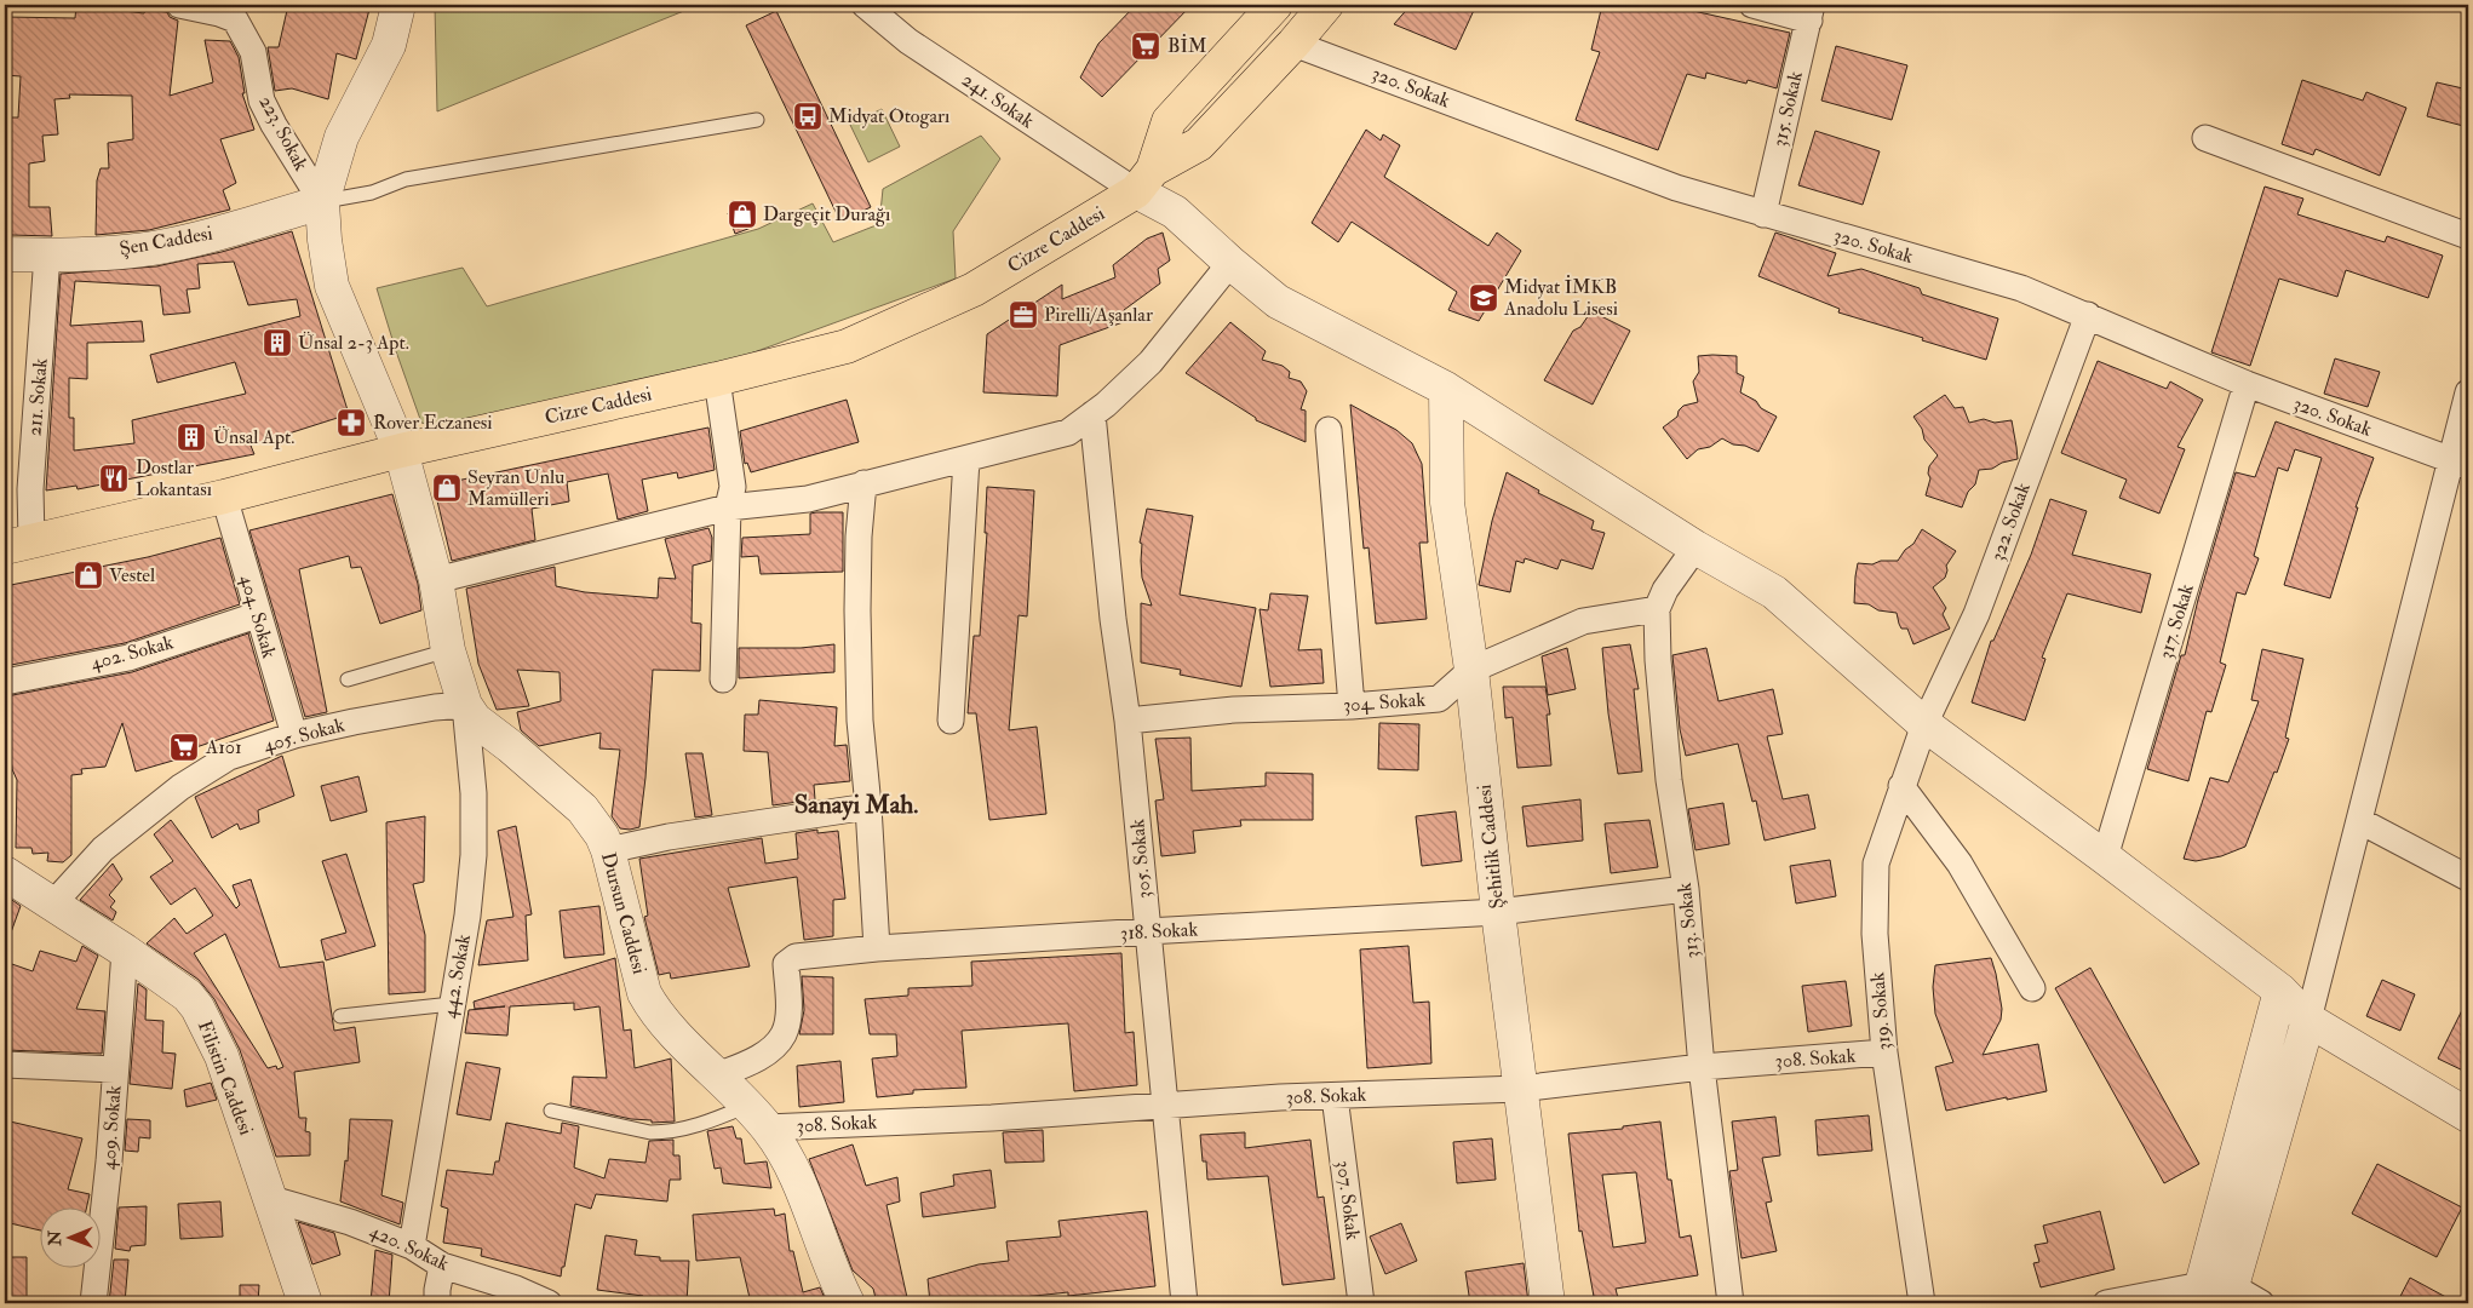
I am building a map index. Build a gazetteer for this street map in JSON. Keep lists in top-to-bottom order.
{
  "streets": {
    "main road": ["Cizre Caddesi"],
    "street": [
      "320. Sokak",
      "241. Sokak",
      "315. Sokak",
      "223. Sokak",
      "Şen Caddesi",
      "211. Sokak",
      "322. Sokak",
      "404. Sokak",
      "317. Sokak",
      "402. Sokak",
      "304. Sokak",
      "405. Sokak",
      "Şehitlik Caddesi",
      "305. Sokak",
      "Dursun Caddesi",
      "313. Sokak",
      "318. Sokak",
      "442. Sokak",
      "319. Sokak",
      "308. Sokak",
      "Filistin Caddesi",
      "409. Sokak",
      "307. Sokak",
      "420. Sokak"
    ]
  },
  "crossings": [
    ["320. Sokak", "315. Sokak"],
    ["320. Sokak", "Cizre Caddesi"],
    ["320. Sokak", "322. Sokak"],
    ["320. Sokak", "317. Sokak"],
    ["241. Sokak", "Cizre Caddesi"],
    ["223. Sokak", "Şen Caddesi"],
    ["223. Sokak", "Dursun Caddesi"],
    ["Cizre Caddesi", "211. Sokak"],
    ["Cizre Caddesi", "404. Sokak"],
    ["Cizre Caddesi", "Dursun Caddesi"],
    ["Şen Caddesi", "211. Sokak"],
    ["Şen Caddesi", "Dursun Caddesi"],
    ["322. Sokak", "319. Sokak"],
    ["404. Sokak", "402. Sokak"],
    ["404. Sokak", "405. Sokak"],
    ["304. Sokak", "Şehitlik Caddesi"],
    ["304. Sokak", "305. Sokak"],
    ["304. Sokak", "313. Sokak"],
    ["405. Sokak", "Dursun Caddesi"],
    ["405. Sokak", "442. Sokak"],
    ["405. Sokak", "Filistin Caddesi"],
    ["Şehitlik Caddesi", "318. Sokak"],
    ["Şehitlik Caddesi", "308. Sokak"],
    ["305. Sokak", "318. Sokak"],
    ["305. Sokak", "308. Sokak"],
    ["Dursun Caddesi", "318. Sokak"],
    ["Dursun Caddesi", "442. Sokak"],
    ["Dursun Caddesi", "308. Sokak"],
    ["313. Sokak", "318. Sokak"],
    ["313. Sokak", "308. Sokak"],
    ["442. Sokak", "420. Sokak"],
    ["319. Sokak", "308. Sokak"],
    ["308. Sokak", "307. Sokak"],
    ["Filistin Caddesi", "409. Sokak"],
    ["Filistin Caddesi", "420. Sokak"]
  ],
  "districts": ["Sanayi Mah."],
  "places": {
    "supermarket": ["BİM", "A101"],
    "bus stop": ["Midyat Otogarı"],
    "shop": ["Dargeçit Durağı", "Seyran Unlu Mamülleri", "Vestel"],
    "school or university": ["Midyat İMKB Anadolu Lisesi"],
    "office": ["Pirelli/Aşanlar"],
    "building": ["Ünsal 2-3 Apt.", "Ünsal Apt."],
    "pharmacy": ["Rover Eczanesi"],
    "restaurant": ["Dostlar Lokantası"]
  },
  "north": "left"
}
